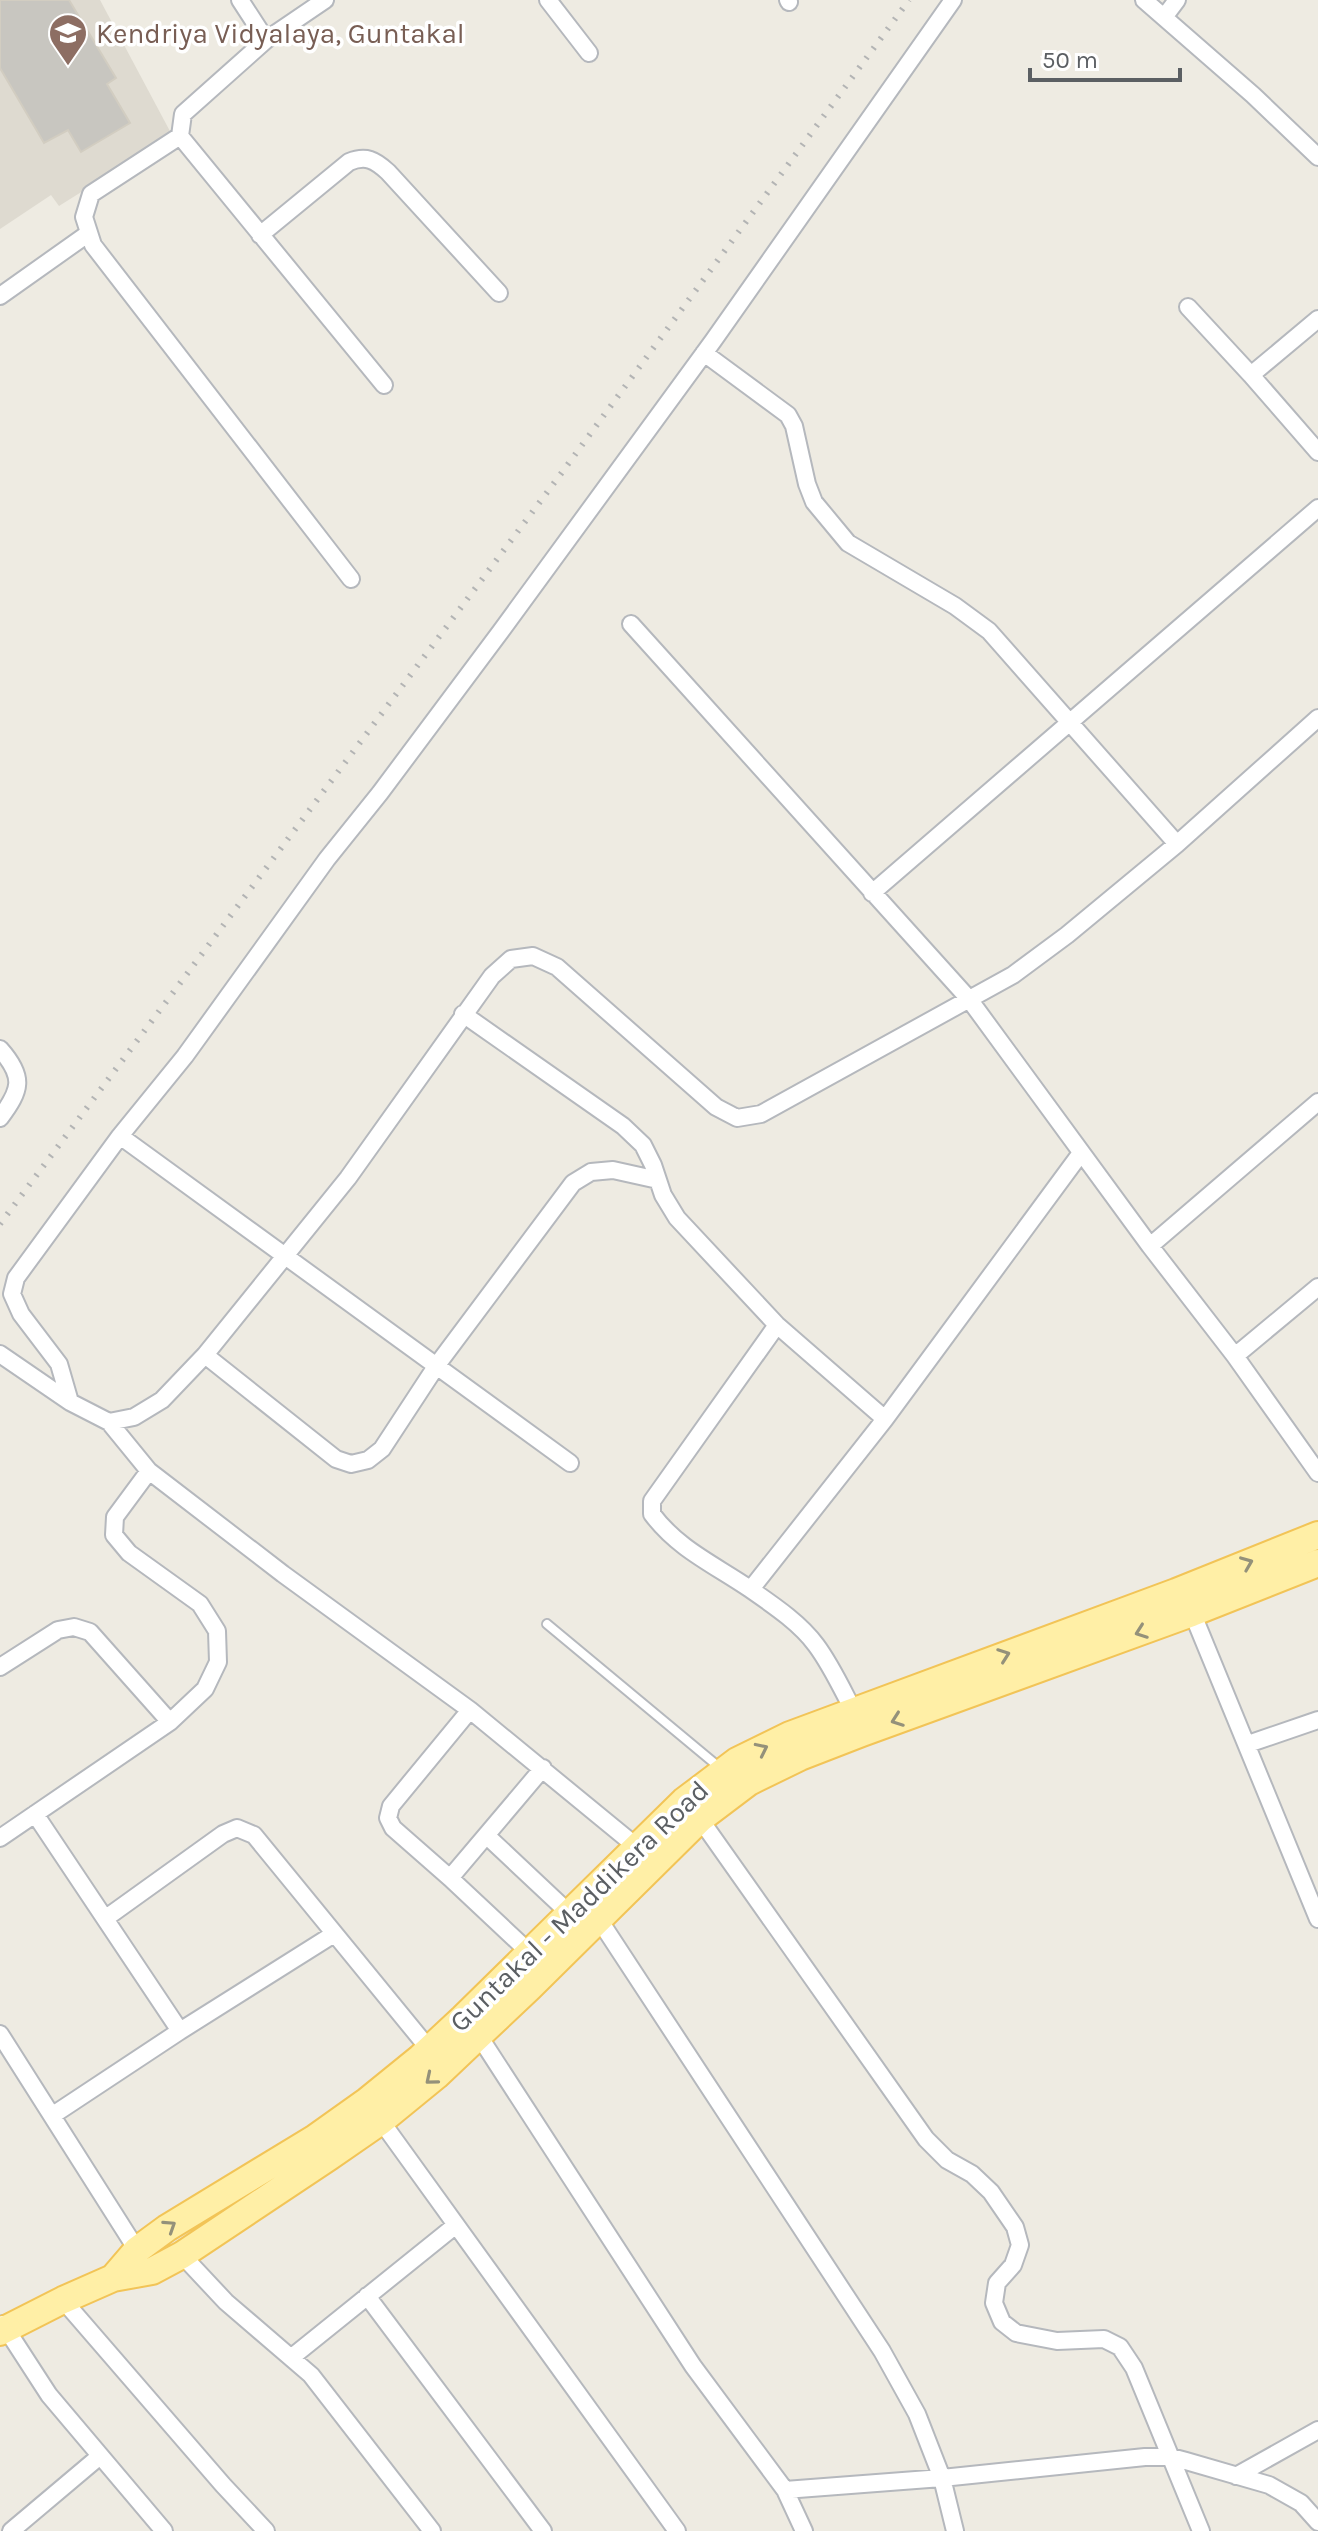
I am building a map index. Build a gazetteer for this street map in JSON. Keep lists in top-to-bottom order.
{
  "streets": {
    "main road": ["Guntakal - Maddikera Road"]
  },
  "places": {
    "school or university": ["Kendriya Vidyalaya, Guntakal"]
  },
  "scale_bar": "50 m"
}
